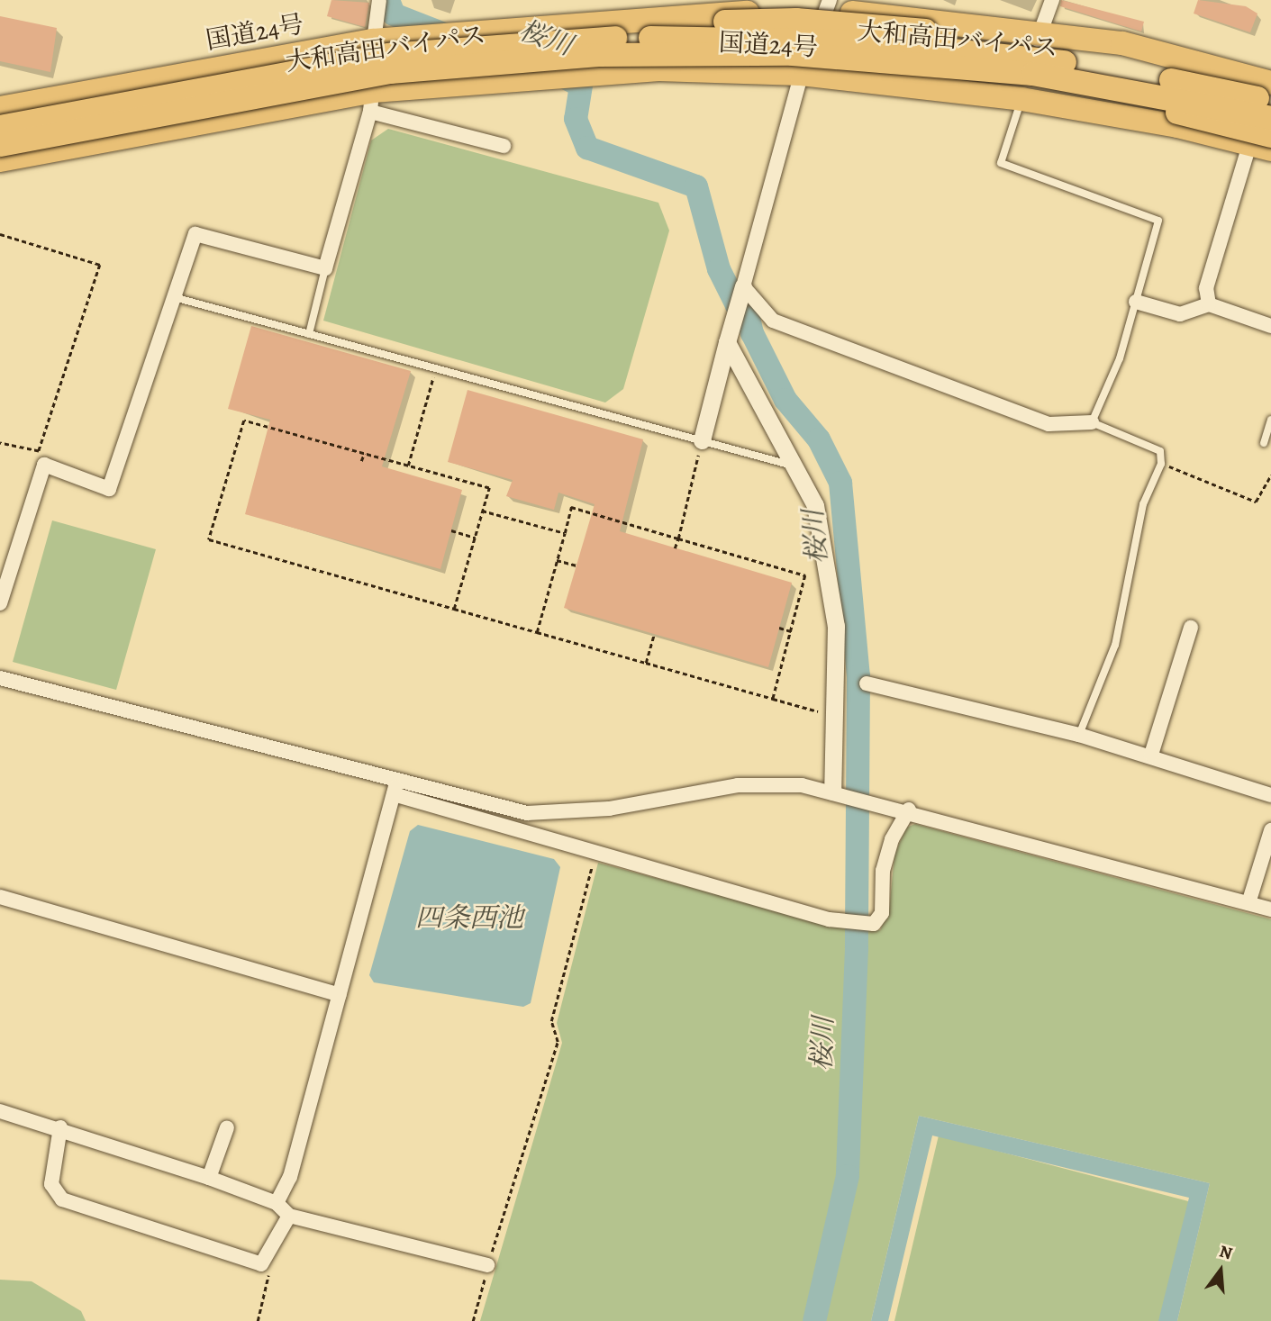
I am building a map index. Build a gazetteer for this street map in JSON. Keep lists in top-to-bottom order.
{
  "streets": {
    "highway": ["国道24号", "大和高田バイパス"]
  },
  "water": ["桜川", "四条西池"],
  "north": "top"
}
